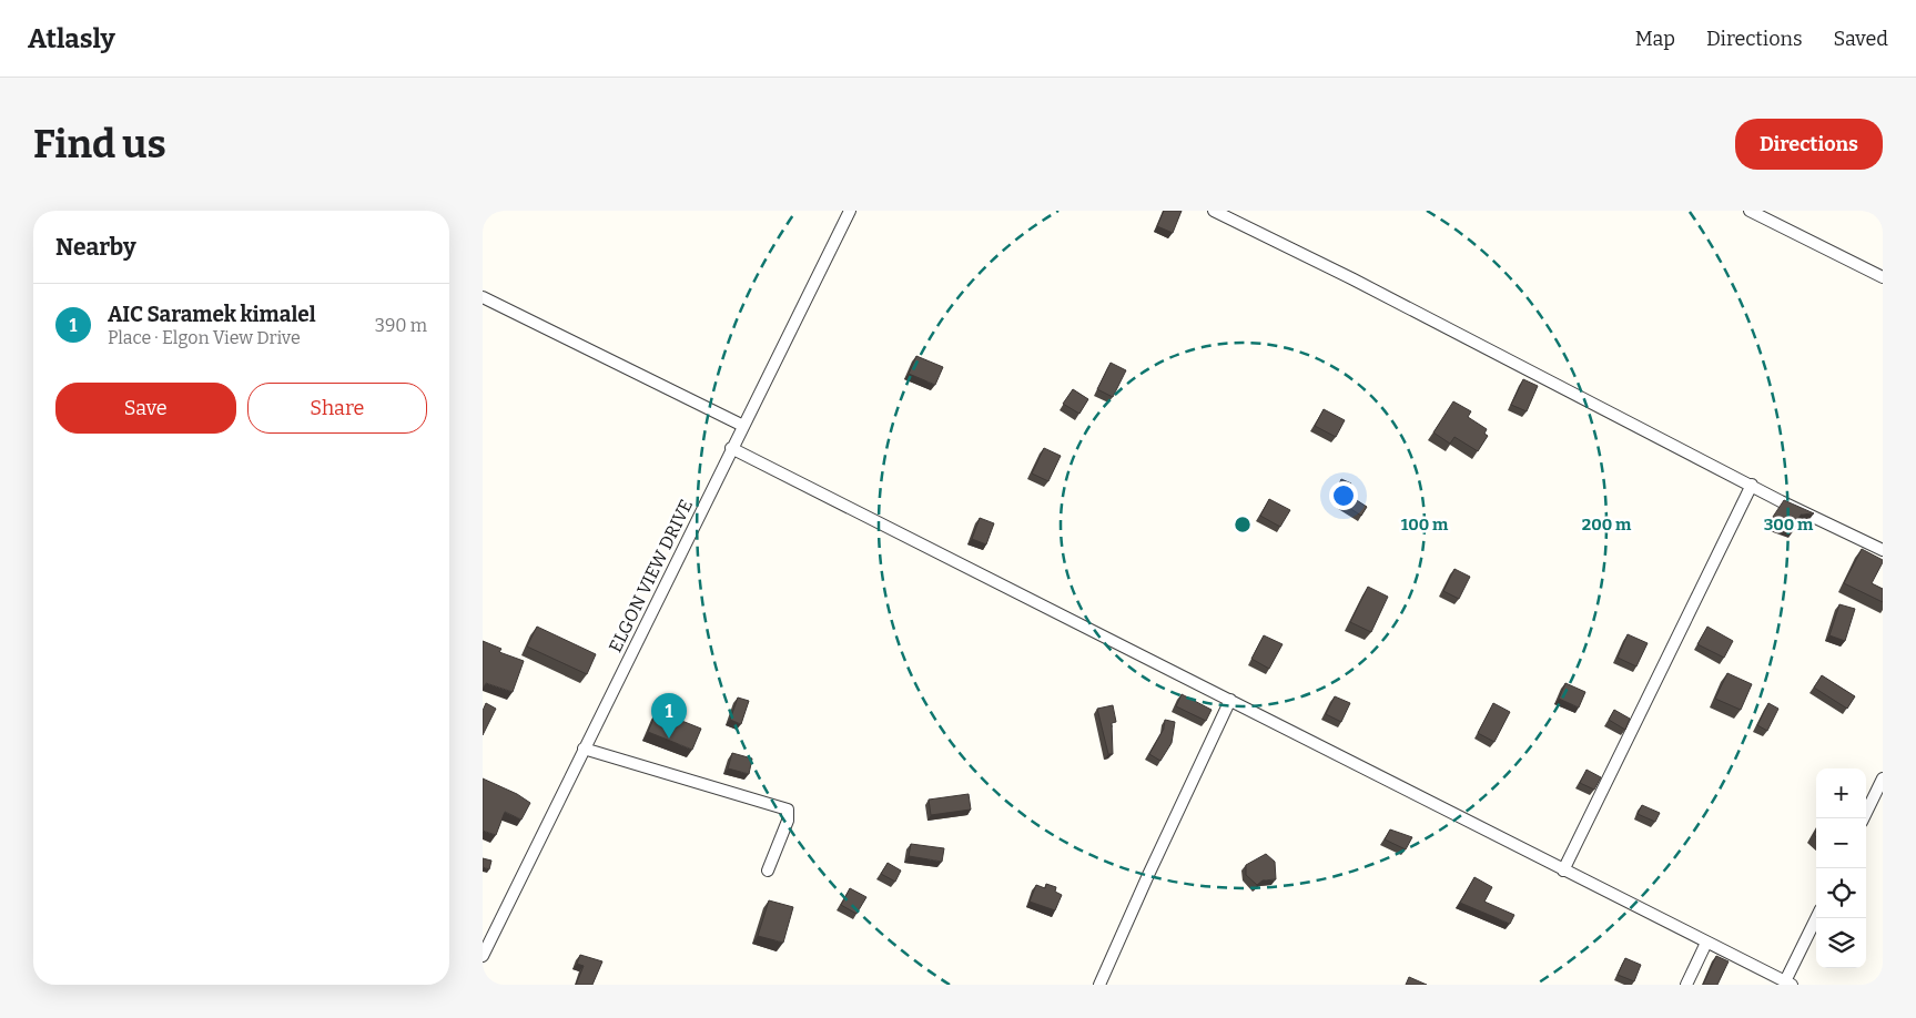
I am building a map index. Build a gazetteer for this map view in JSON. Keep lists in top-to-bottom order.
{
  "streets": {
    "street": ["ELGON VIEW DRIVE"]
  },
  "page": {
    "header": "Atlasly",
    "nav": ["Map", "Directions", "Saved"],
    "buttons": [
      "Directions",
      ["Save", "Share"]
    ],
    "title": "Find us",
    "heading": "Nearby",
    "list": [
      {
        "mark": "1",
        "name": "AIC Saramek kimalel",
        "note": "Place · Elgon View Drive",
        "value": "390 m"
      }
    ],
    "pins": "1",
    "map_buttons": ["+", "−"]
  },
  "rings": ["100 m", "200 m", "300 m"]
}
